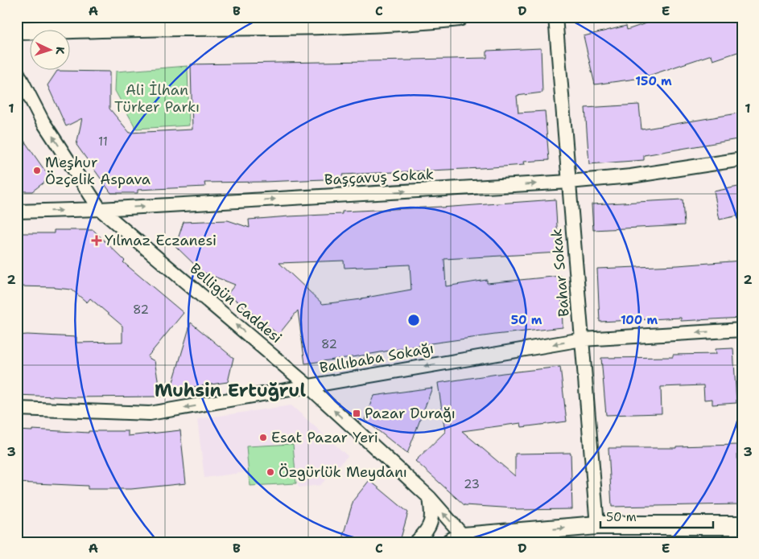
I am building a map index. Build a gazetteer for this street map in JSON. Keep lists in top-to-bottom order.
{
  "streets": {
    "street": [
      "Başçavuş Sokak",
      "Bahar Sokak",
      "Belligün Caddesi",
      "Ballıbaba Sokağı"
    ]
  },
  "crossings": [
    ["Başçavuş Sokak", "Bahar Sokak"],
    ["Başçavuş Sokak", "Belligün Caddesi"],
    ["Bahar Sokak", "Ballıbaba Sokağı"],
    ["Belligün Caddesi", "Ballıbaba Sokağı"]
  ],
  "one_way": ["Başçavuş Sokak", "Belligün Caddesi", "Ballıbaba Sokağı"],
  "districts": ["Muhsin Ertuğrul"],
  "parks": ["Ali İlhan Türker Parkı"],
  "places": {
    "other": ["Meşhur Özçelik Aspava", "Esat Pazar Yeri", "Özgürlük Meydanı"],
    "health": ["Yılmaz Eczanesi"],
    "transit": ["Pazar Durağı"]
  },
  "house_numbers": [
    "11",
    "82",
    "82",
    "23"
  ],
  "scale_bar": "50 m",
  "north": "right",
  "grid": {
    "columns": [
      "A",
      "B",
      "C",
      "D",
      "E"
    ],
    "rows": ["1", "2", "3"]
  },
  "rings": ["150 m", "50 m", "100 m"]
}
